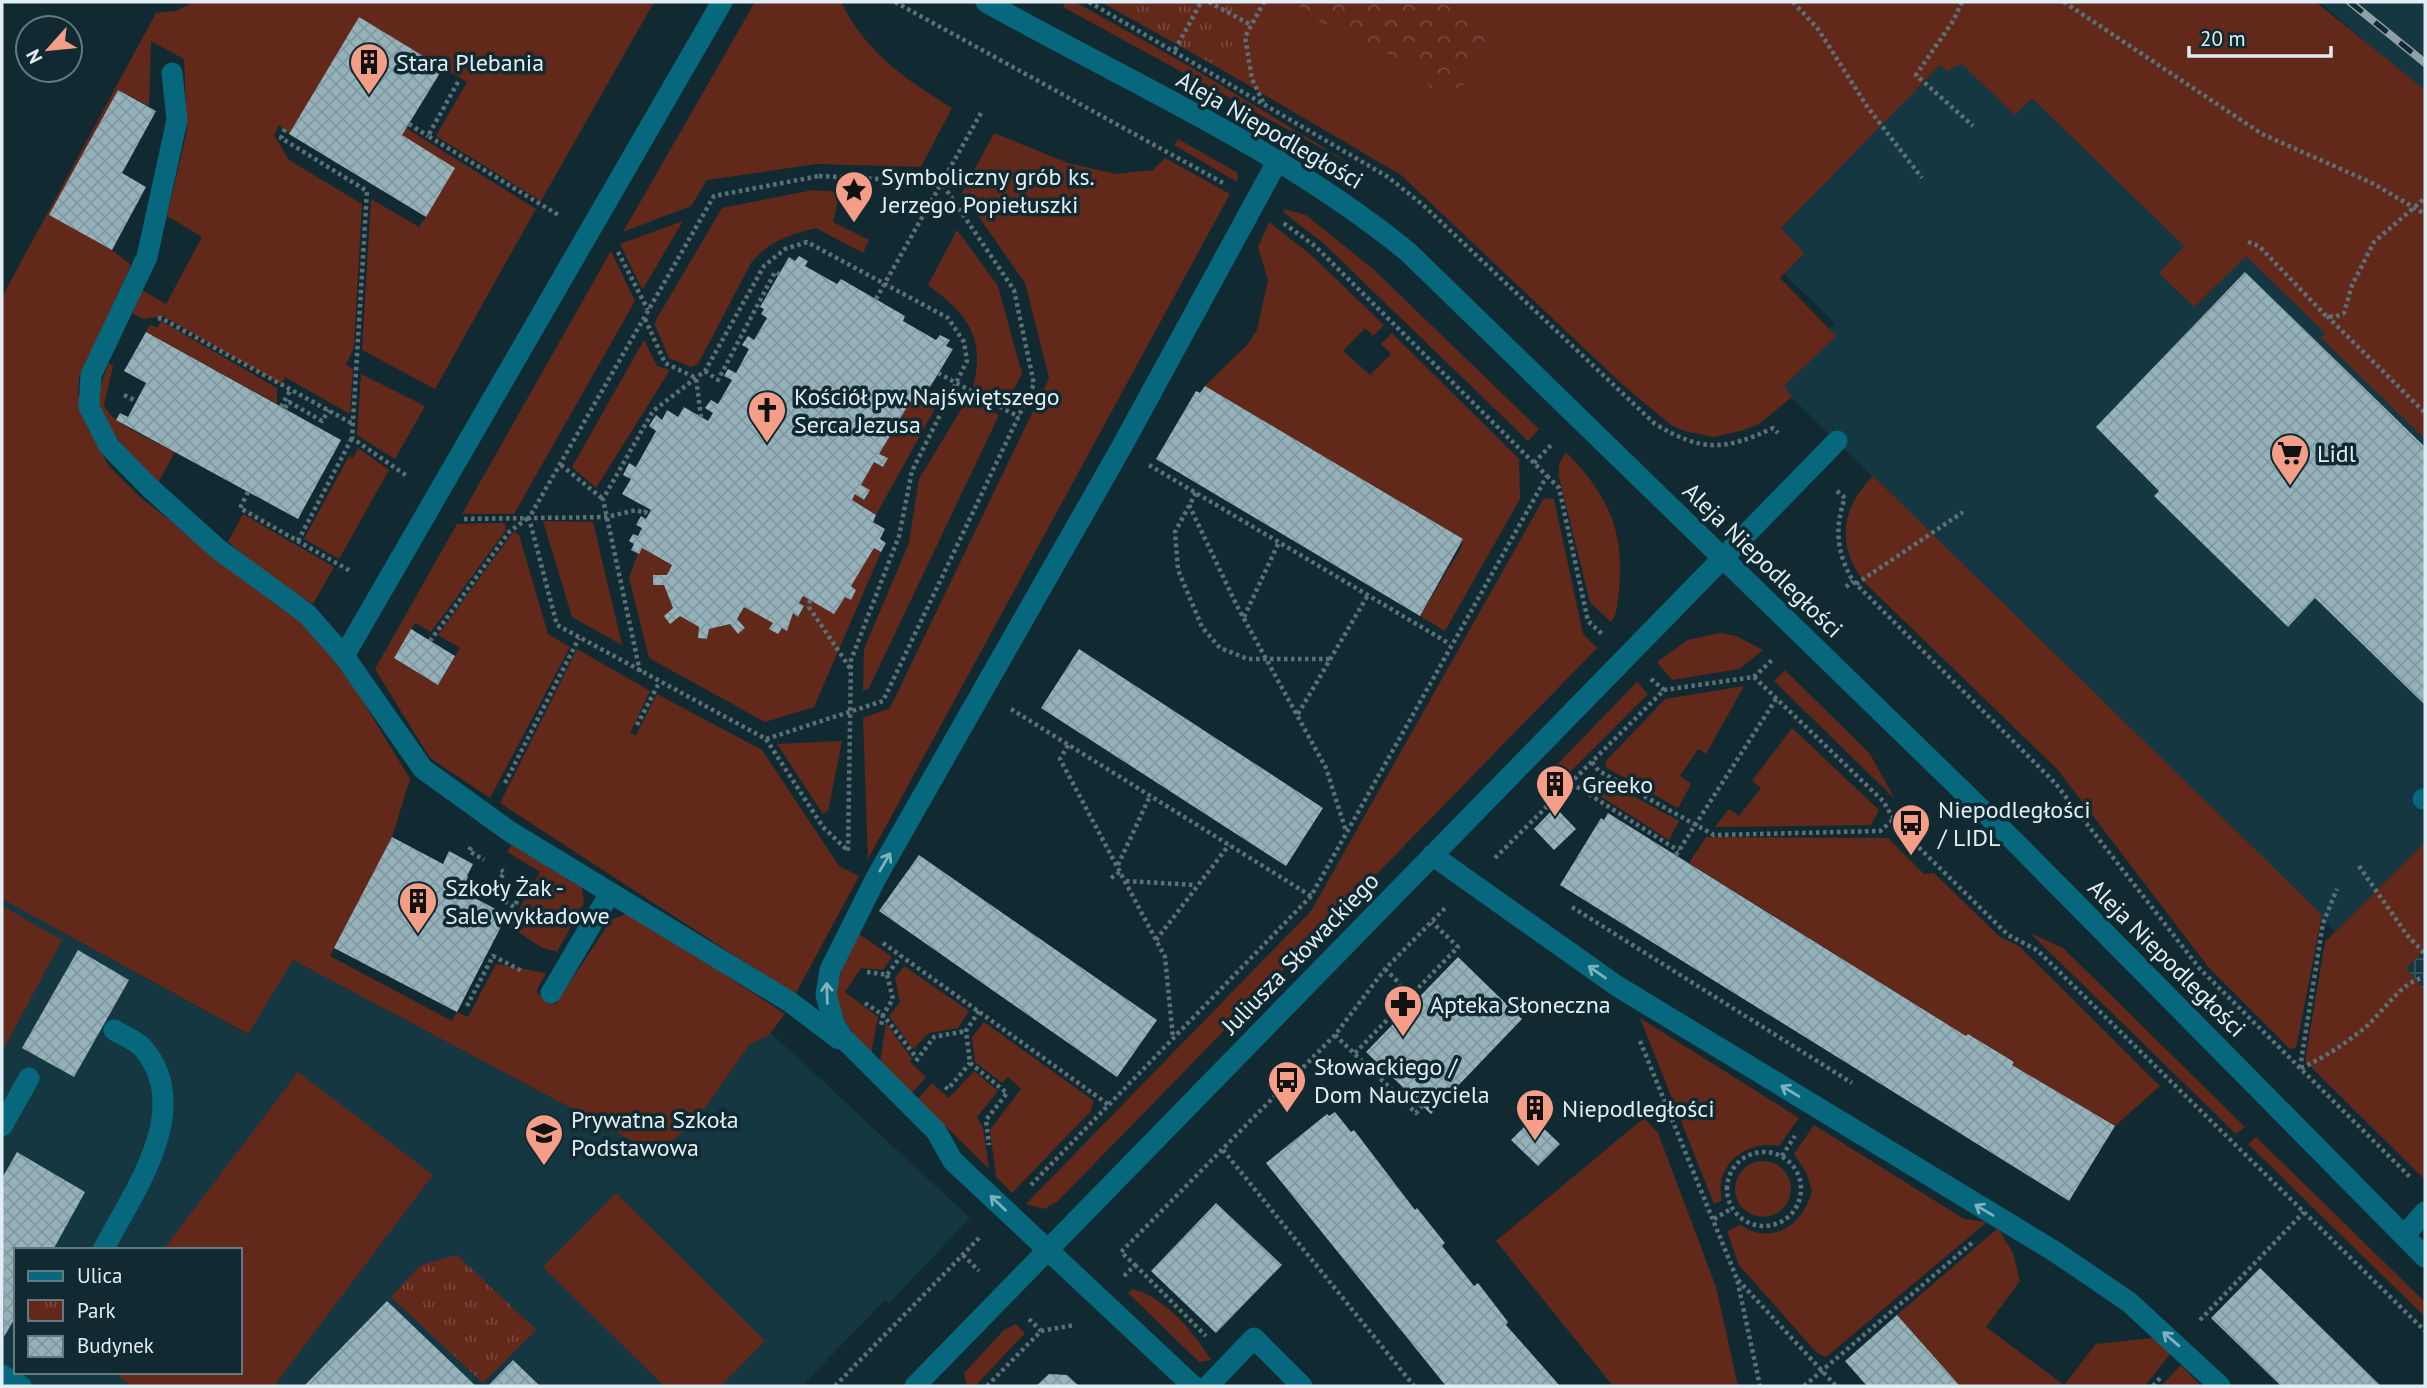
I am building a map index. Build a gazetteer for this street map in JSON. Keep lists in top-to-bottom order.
{
  "streets": {
    "street": ["Aleja Niepodległości", "Juliusza Słowackiego"]
  },
  "crossings": [
    ["Aleja Niepodległości", "Juliusza Słowackiego"]
  ],
  "places": {
    "building": [
      "Stara Plebania",
      "Greeko",
      "Szkoły Żak - Sale wykładowe",
      "Niepodległości"
    ],
    "place": ["Symboliczny grób ks. Jerzego Popiełuszki"],
    "church": ["Kościół pw. Najświętszego Serca Jezusa"],
    "supermarket": ["Lidl"],
    "bus stop": ["Niepodległości / LIDL", "Słowackiego / Dom Nauczyciela"],
    "pharmacy": ["Apteka Słoneczna"],
    "school or university": ["Prywatna Szkoła Podstawowa"]
  },
  "legend": ["Ulica", "Park", "Budynek"],
  "scale_bar": "20 m",
  "north": "bottom left"
}
